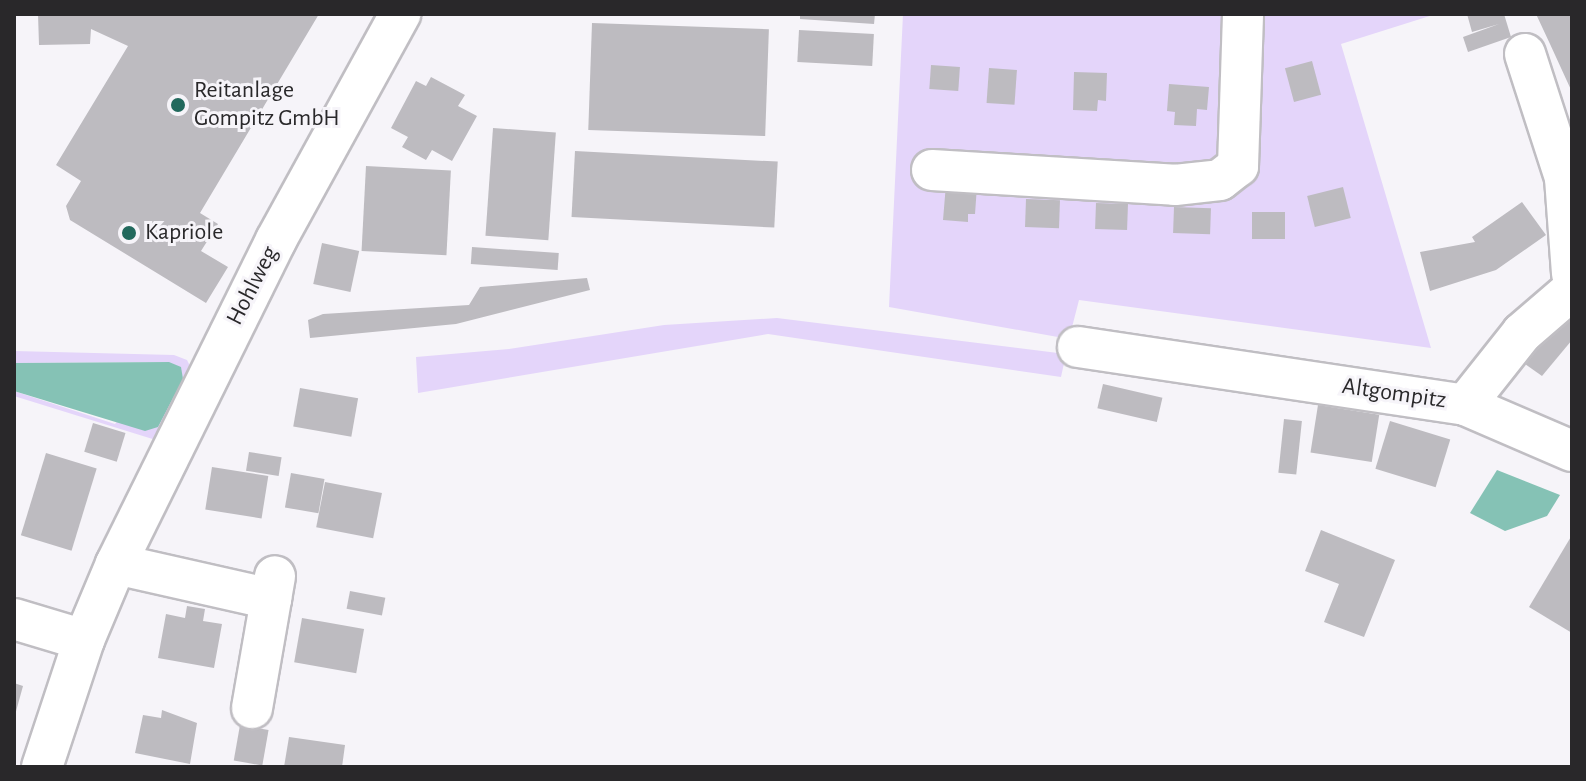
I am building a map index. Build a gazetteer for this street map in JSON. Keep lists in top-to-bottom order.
{
  "streets": {
    "street": ["Hohlweg", "Altgompitz"]
  },
  "places": ["Reitanlage Gompitz GmbH", "Kapriole"]
}
